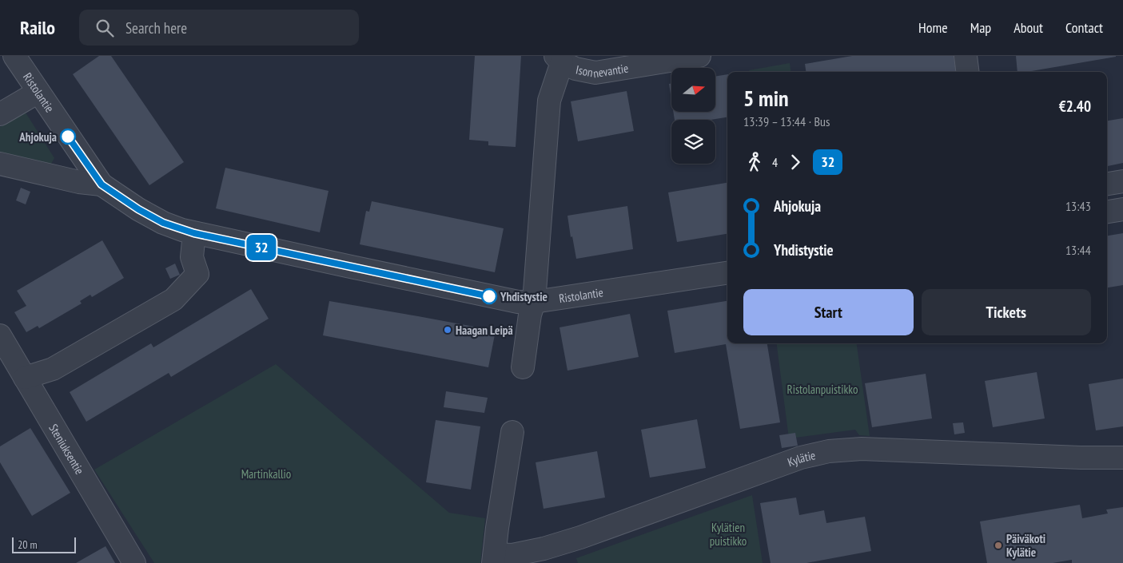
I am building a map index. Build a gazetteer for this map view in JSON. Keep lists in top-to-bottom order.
{
  "streets": {
    "street": [
      "Isonnevantie",
      "Ristolantie",
      "Steniuksentie",
      "Kylätie"
    ]
  },
  "parks": ["Ristolanpuistikko", "Martinkallio", "Kylätien puistikko"],
  "places": [
    "Ahjokuja",
    "Yhdistystie",
    "Haagan Leipä",
    "Päiväkoti Kylätie"
  ],
  "lines": ["bus line 32"],
  "scale_bar": "20 m",
  "north": "right",
  "page": {
    "header": "Railo",
    "search": "Search here",
    "nav": [
      "Home",
      "Map",
      "About",
      "Contact"
    ],
    "on_map": "32",
    "heading": ["5 min", "13:39 – 13:44 · Bus", "€2.40"],
    "legs": ["4", "32"],
    "list": [
      {
        "name": "Ahjokuja",
        "value": "13:43"
      },
      {
        "name": "Yhdistystie",
        "value": "13:44"
      }
    ],
    "buttons": ["Start", "Tickets"],
    "scale": "20 m"
  }
}
